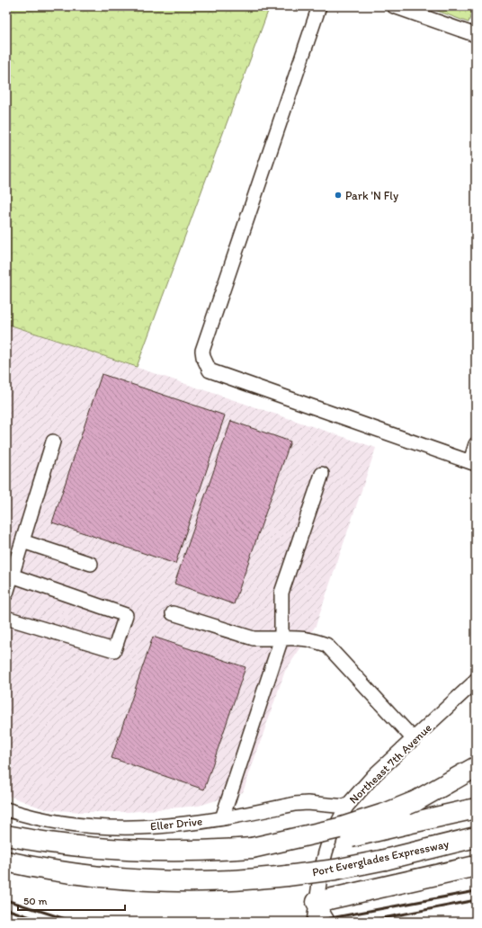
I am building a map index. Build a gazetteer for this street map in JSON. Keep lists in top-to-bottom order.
{
  "streets": {
    "highway": ["Port Everglades Expressway"],
    "street": ["Northeast 7th Avenue", "Eller Drive"]
  },
  "crossings": [
    ["Northeast 7th Avenue", "Eller Drive"]
  ],
  "places": ["Park 'N Fly"],
  "scale_bar": "50 m"
}
